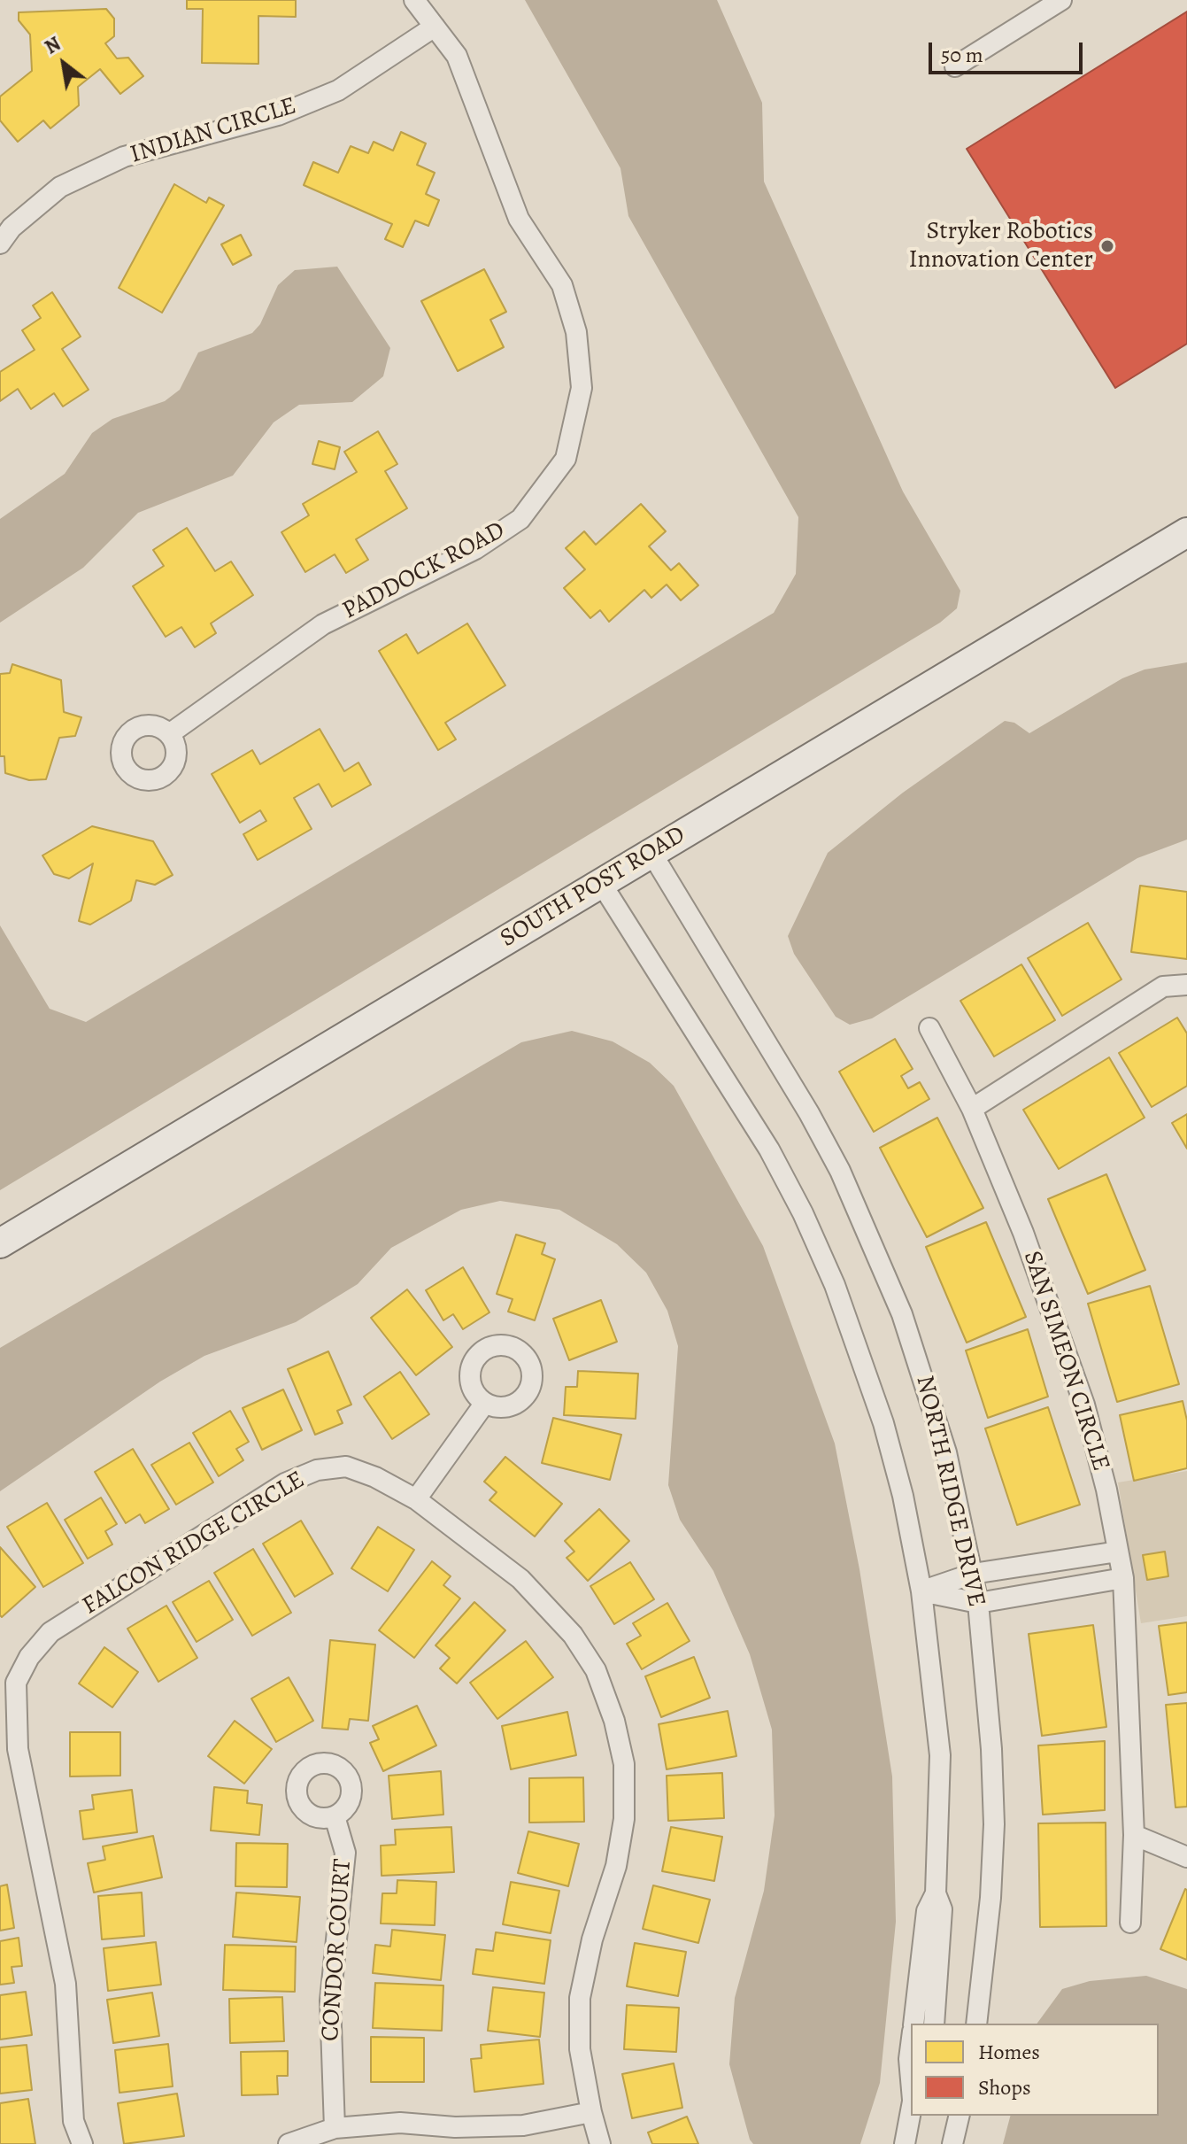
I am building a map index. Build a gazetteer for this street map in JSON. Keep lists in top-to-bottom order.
{
  "streets": {
    "street": [
      "INDIAN CIRCLE",
      "PADDOCK ROAD",
      "SOUTH POST ROAD",
      "SAN SIMEON CIRCLE",
      "NORTH RIDGE DRIVE",
      "FALCON RIDGE CIRCLE",
      "CONDOR COURT"
    ]
  },
  "crossings": [
    ["INDIAN CIRCLE", "PADDOCK ROAD"],
    ["SOUTH POST ROAD", "NORTH RIDGE DRIVE"]
  ],
  "places": ["Stryker Robotics Innovation Center"],
  "legend": ["Homes", "Shops"],
  "scale_bar": "50 m",
  "north": "top left"
}
